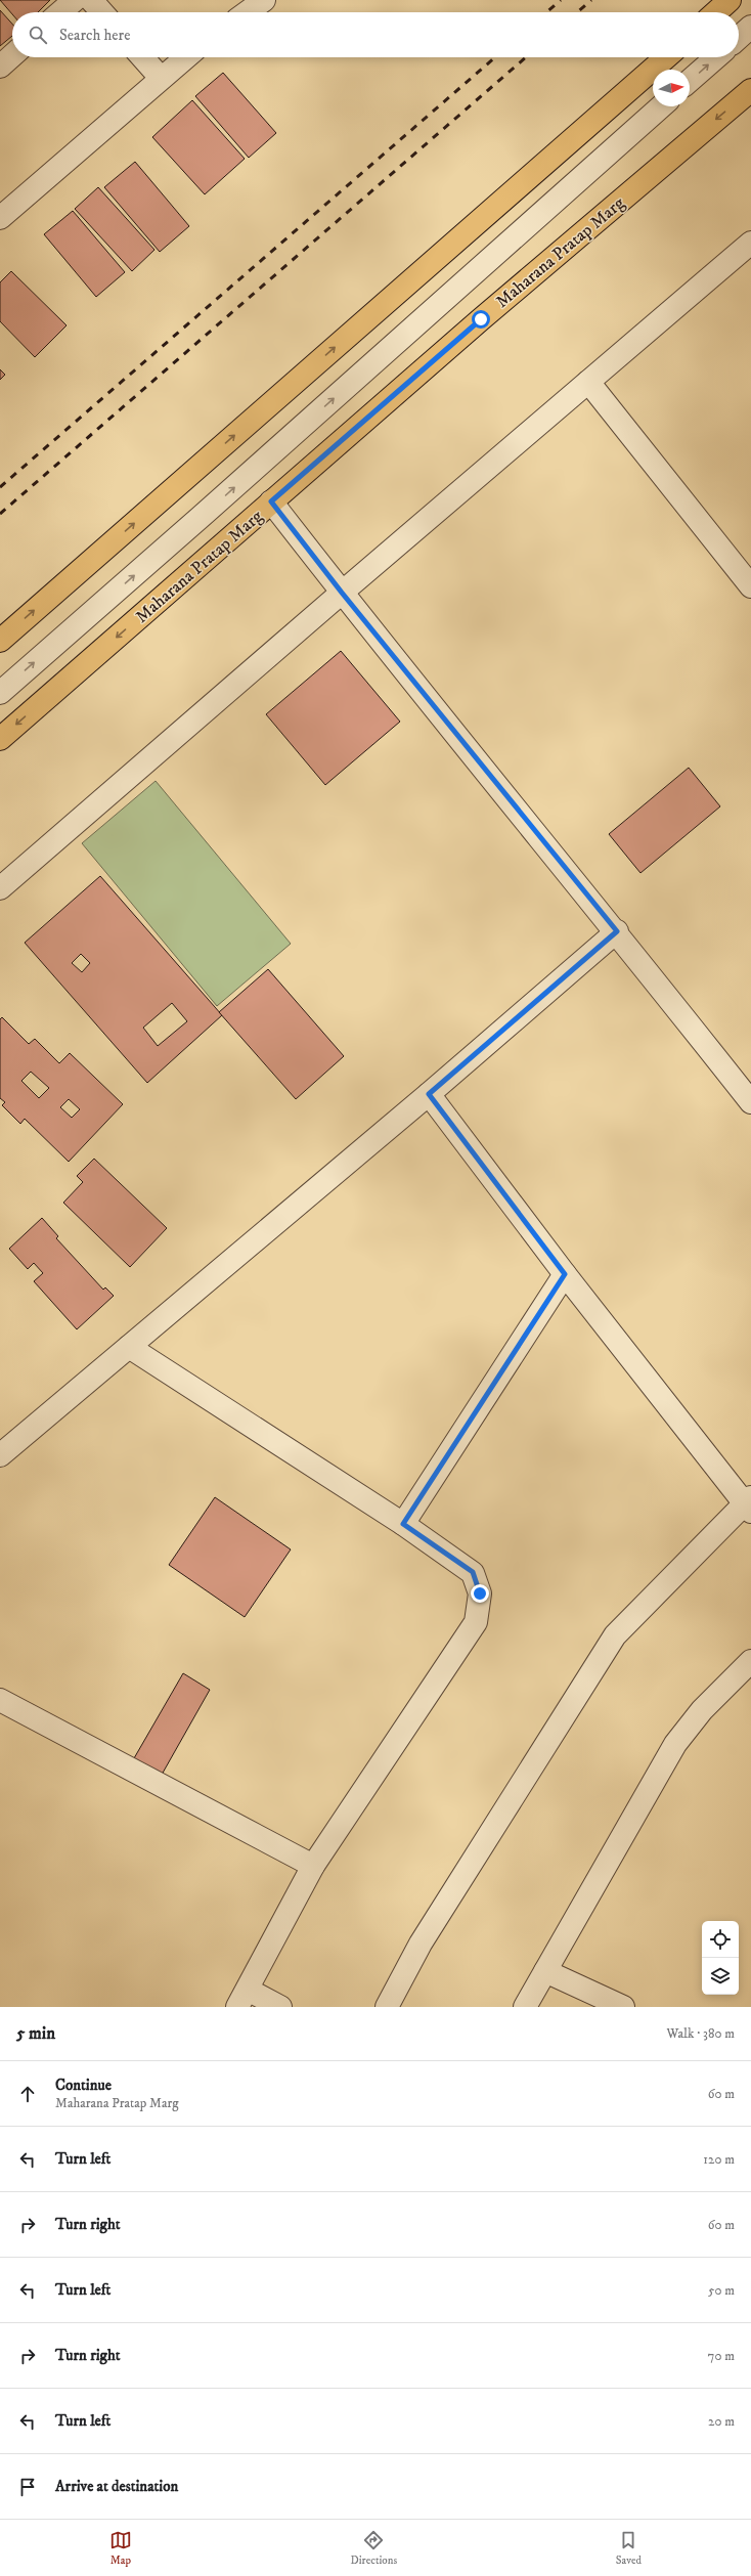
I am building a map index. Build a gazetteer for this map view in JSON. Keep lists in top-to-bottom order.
{
  "streets": {
    "main road": ["Maharana Pratap Marg"]
  },
  "north": "right",
  "page": {
    "search": "Search here",
    "heading": ["5 min", "Walk · 380 m"],
    "list": [
      ["Continue", "Maharana Pratap Marg", "60 m"],
      ["Turn left", "120 m"],
      ["Turn right", "60 m"],
      ["Turn left", "50 m"],
      ["Turn right", "70 m"],
      ["Turn left", "20 m"],
      "Arrive at destination"
    ],
    "nav": ["Map", "Directions", "Saved"]
  }
}
